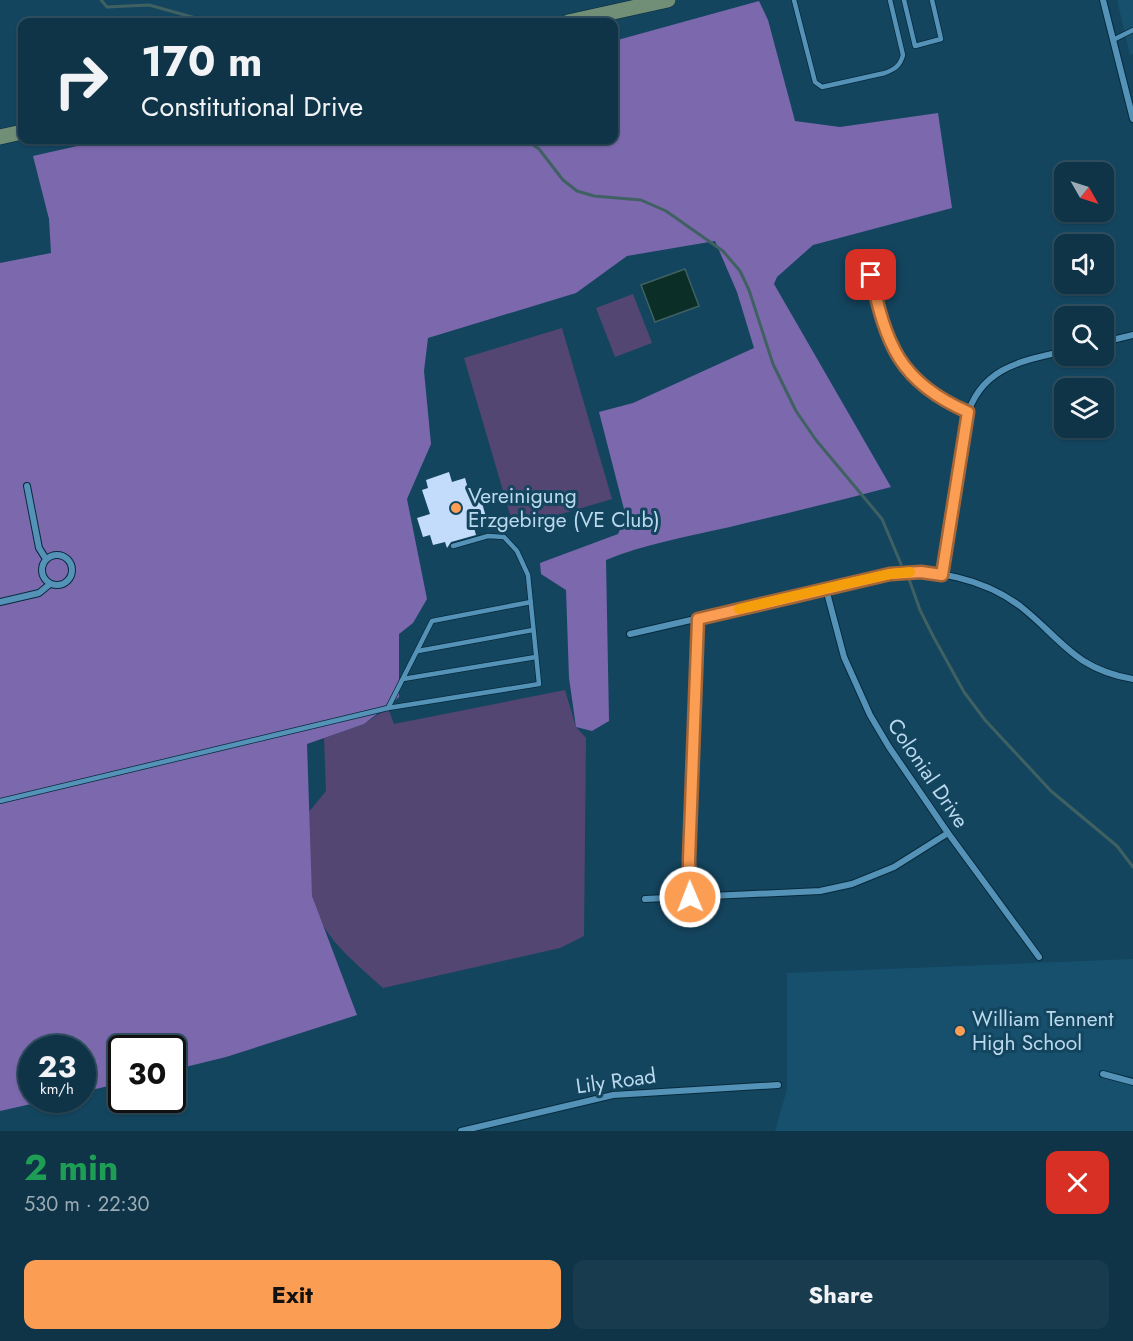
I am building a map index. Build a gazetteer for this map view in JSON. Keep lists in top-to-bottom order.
{
  "streets": {
    "street": ["Colonial Drive", "Lily Road"]
  },
  "places": ["Vereinigung Erzgebirge (VE Club)", "William Tennent High School"],
  "north": "bottom right",
  "page": {
    "turn": ["170 m", "Constitutional Drive"],
    "speed": "23 km/h",
    "limit": "30",
    "heading": ["2 min", "530 m · 22:30"],
    "buttons": ["Exit", "Share"]
  }
}
